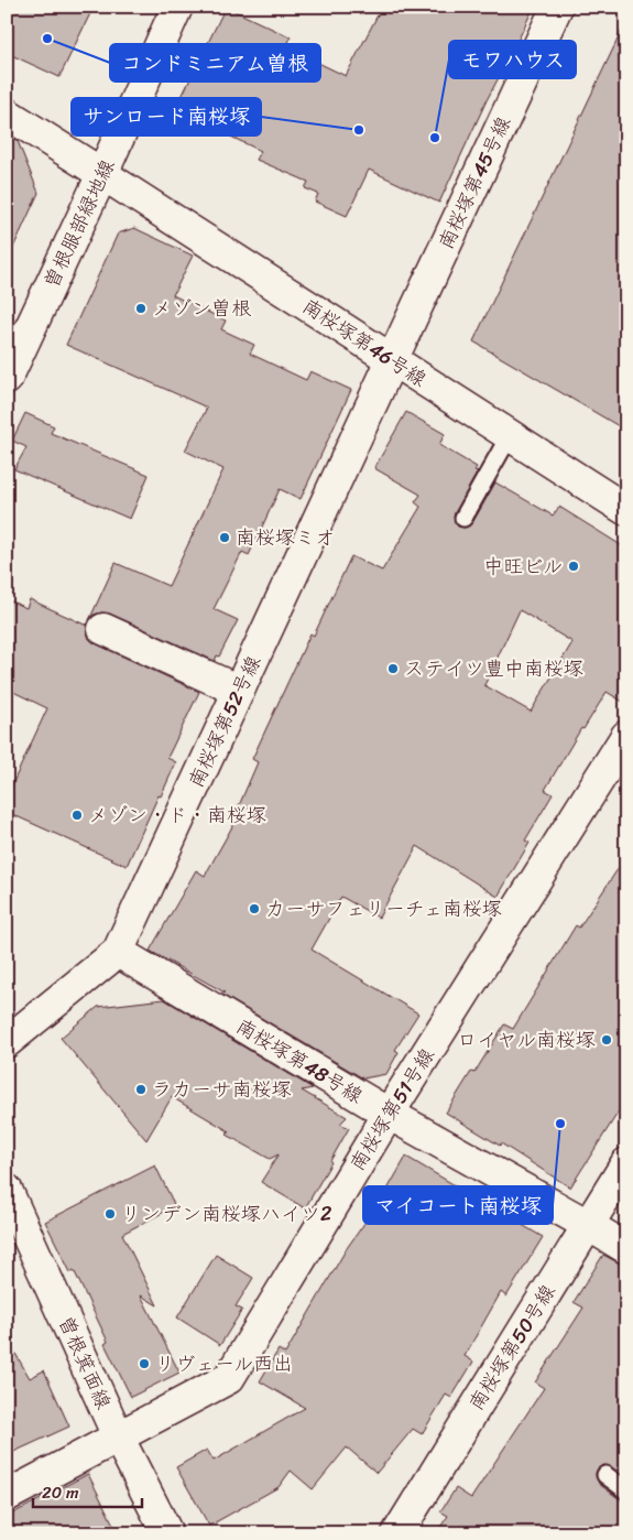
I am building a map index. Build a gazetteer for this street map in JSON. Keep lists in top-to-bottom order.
{
  "streets": {
    "street": [
      "南桜塚第45号線",
      "曽根服部緑地線",
      "南桜塚第46号線",
      "南桜塚第52号線",
      "南桜塚第48号線",
      "南桜塚第51号線",
      "南桜塚第50号線",
      "曽根箕面線"
    ]
  },
  "crossings": [
    ["南桜塚第45号線", "南桜塚第46号線"],
    ["南桜塚第45号線", "南桜塚第52号線"],
    ["曽根服部緑地線", "南桜塚第46号線"],
    ["南桜塚第46号線", "南桜塚第52号線"],
    ["南桜塚第52号線", "南桜塚第48号線"],
    ["南桜塚第48号線", "南桜塚第51号線"],
    ["南桜塚第48号線", "南桜塚第50号線"],
    ["南桜塚第51号線", "曽根箕面線"]
  ],
  "places": [
    "コンドミニアム曽根",
    "サンロード南桜塚",
    "モワハウス",
    "メゾン曽根",
    "南桜塚ミオ",
    "中旺ビル",
    "ステイツ豊中南桜塚",
    "メゾン・ド・南桜塚",
    "カーサフェリーチェ南桜塚",
    "ロイヤル南桜塚",
    "ラカーサ南桜塚",
    "マイコート南桜塚",
    "リンデン南桜塚ハイツ2",
    "リヴェール西出"
  ],
  "scale_bar": "20 m"
}
